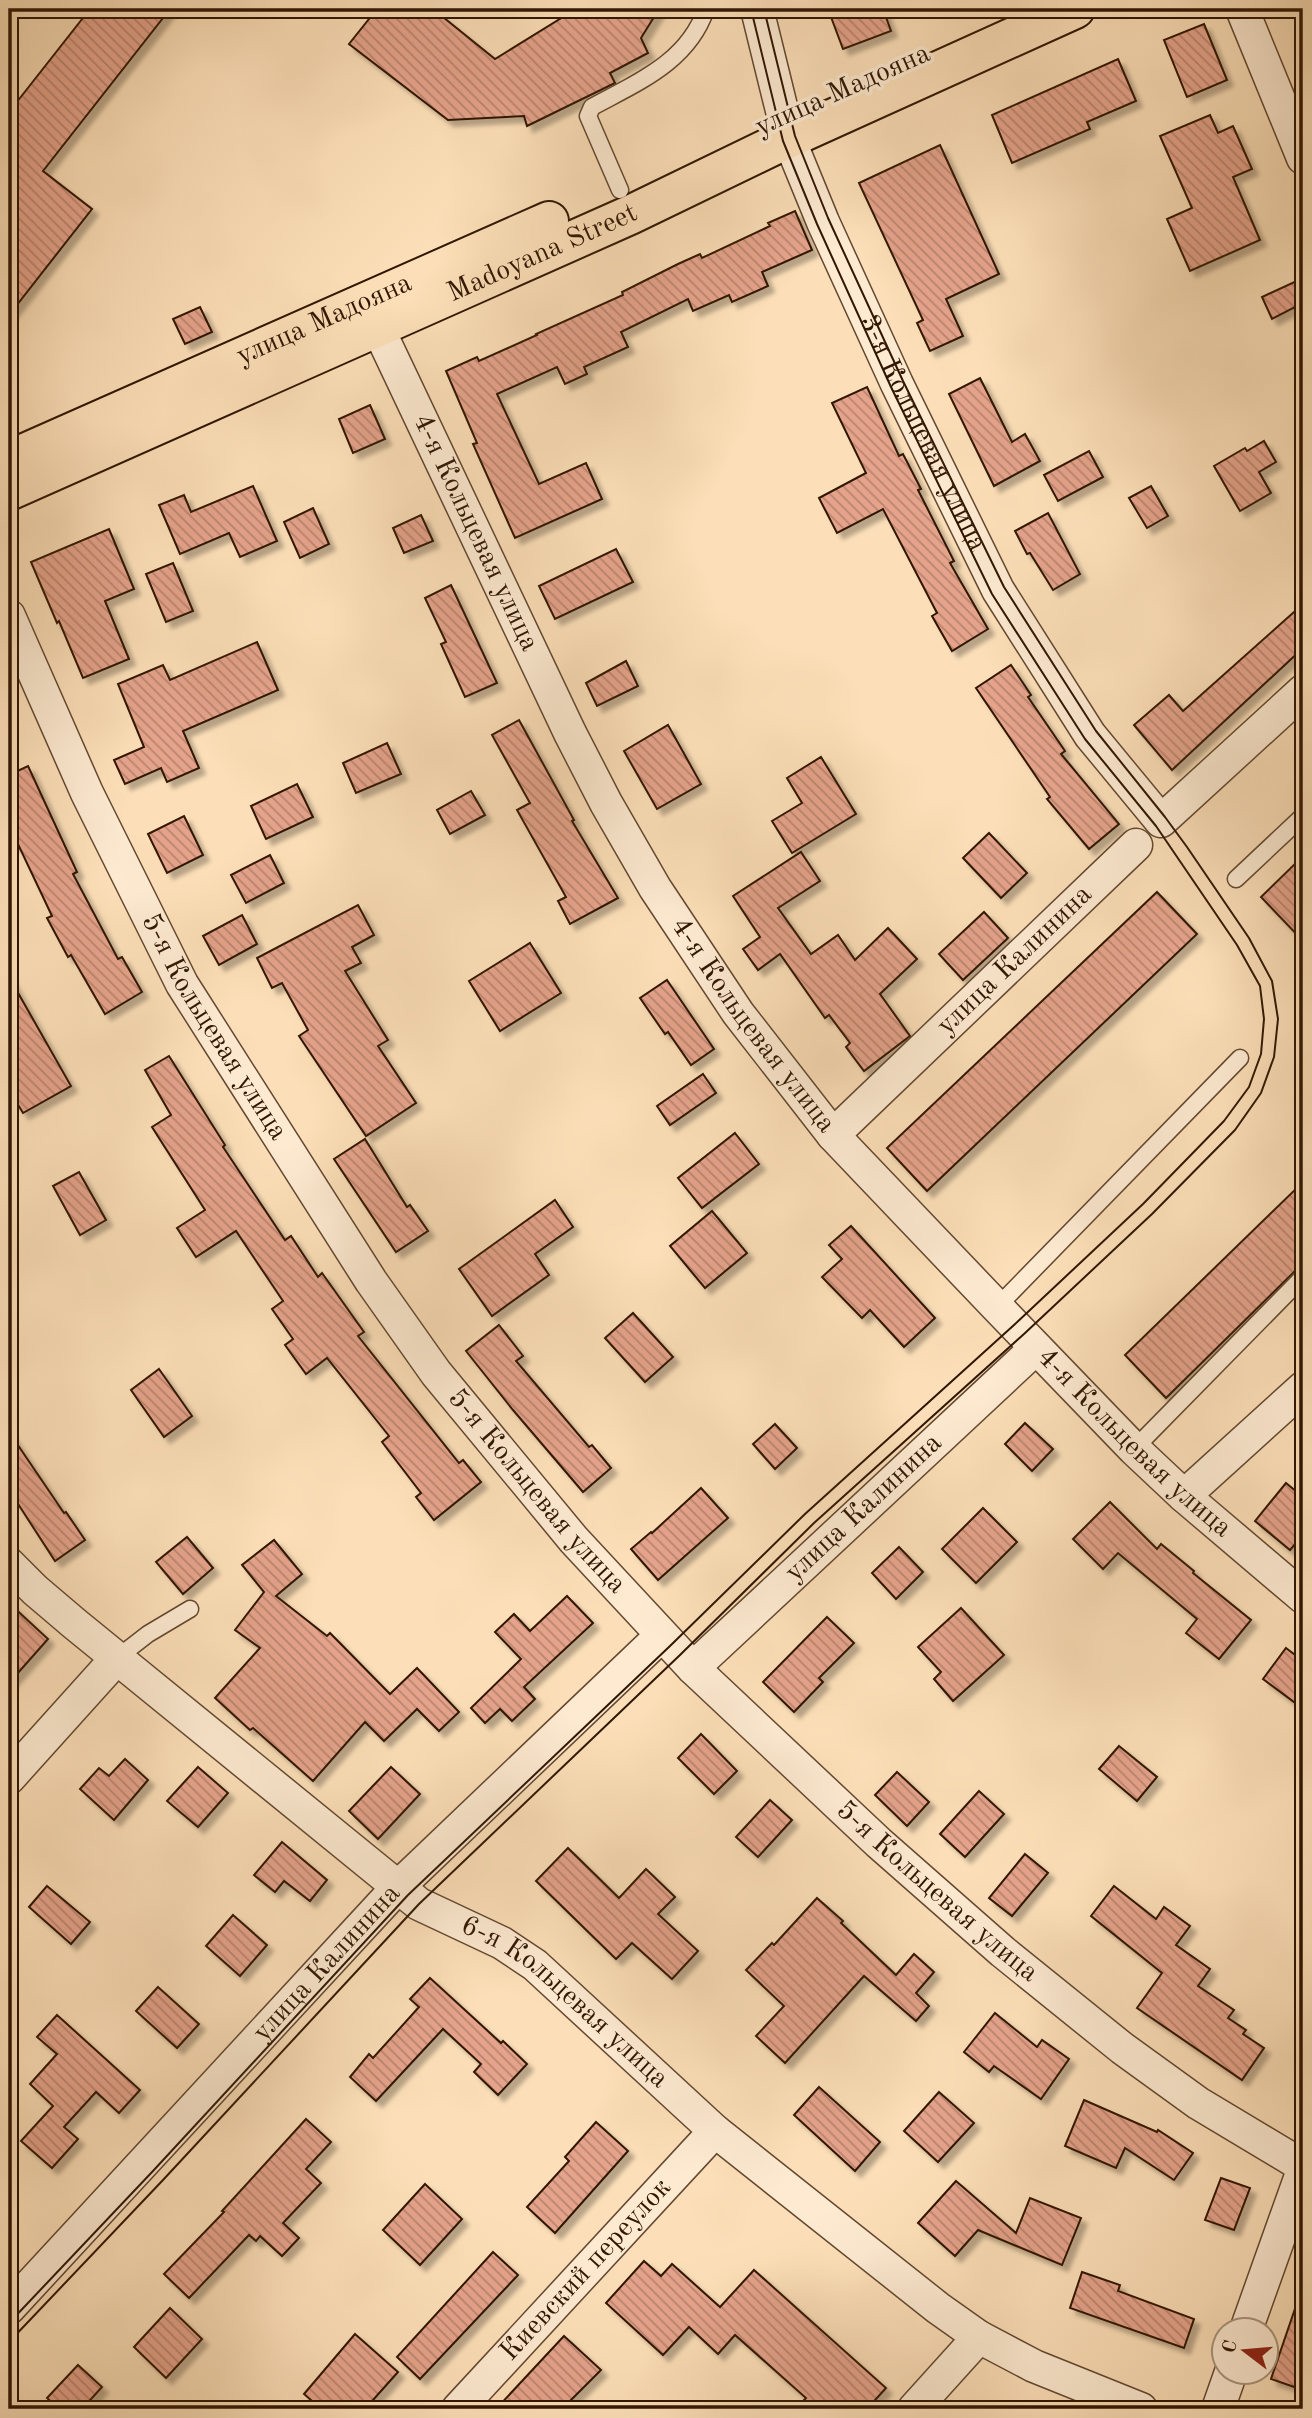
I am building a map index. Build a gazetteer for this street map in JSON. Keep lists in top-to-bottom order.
{
  "streets": {
    "main road": ["улица Мадояна", "Madoyana Street"],
    "street": [
      "3-я Кольцевая улица",
      "4-я Кольцевая улица",
      "улица Калинина",
      "5-я Кольцевая улица",
      "6-я Кольцевая улица",
      "Киевский переулок"
    ]
  },
  "crossings": [
    ["улица Мадояна", "Madoyana Street"],
    ["улица Мадояна", "3-я Кольцевая улица"],
    ["Madoyana Street", "3-я Кольцевая улица"],
    ["Madoyana Street", "4-я Кольцевая улица"],
    ["4-я Кольцевая улица", "улица Калинина"],
    ["улица Калинина", "5-я Кольцевая улица"],
    ["улица Калинина", "6-я Кольцевая улица"],
    ["6-я Кольцевая улица", "Киевский переулок"]
  ],
  "north": "left"
}
